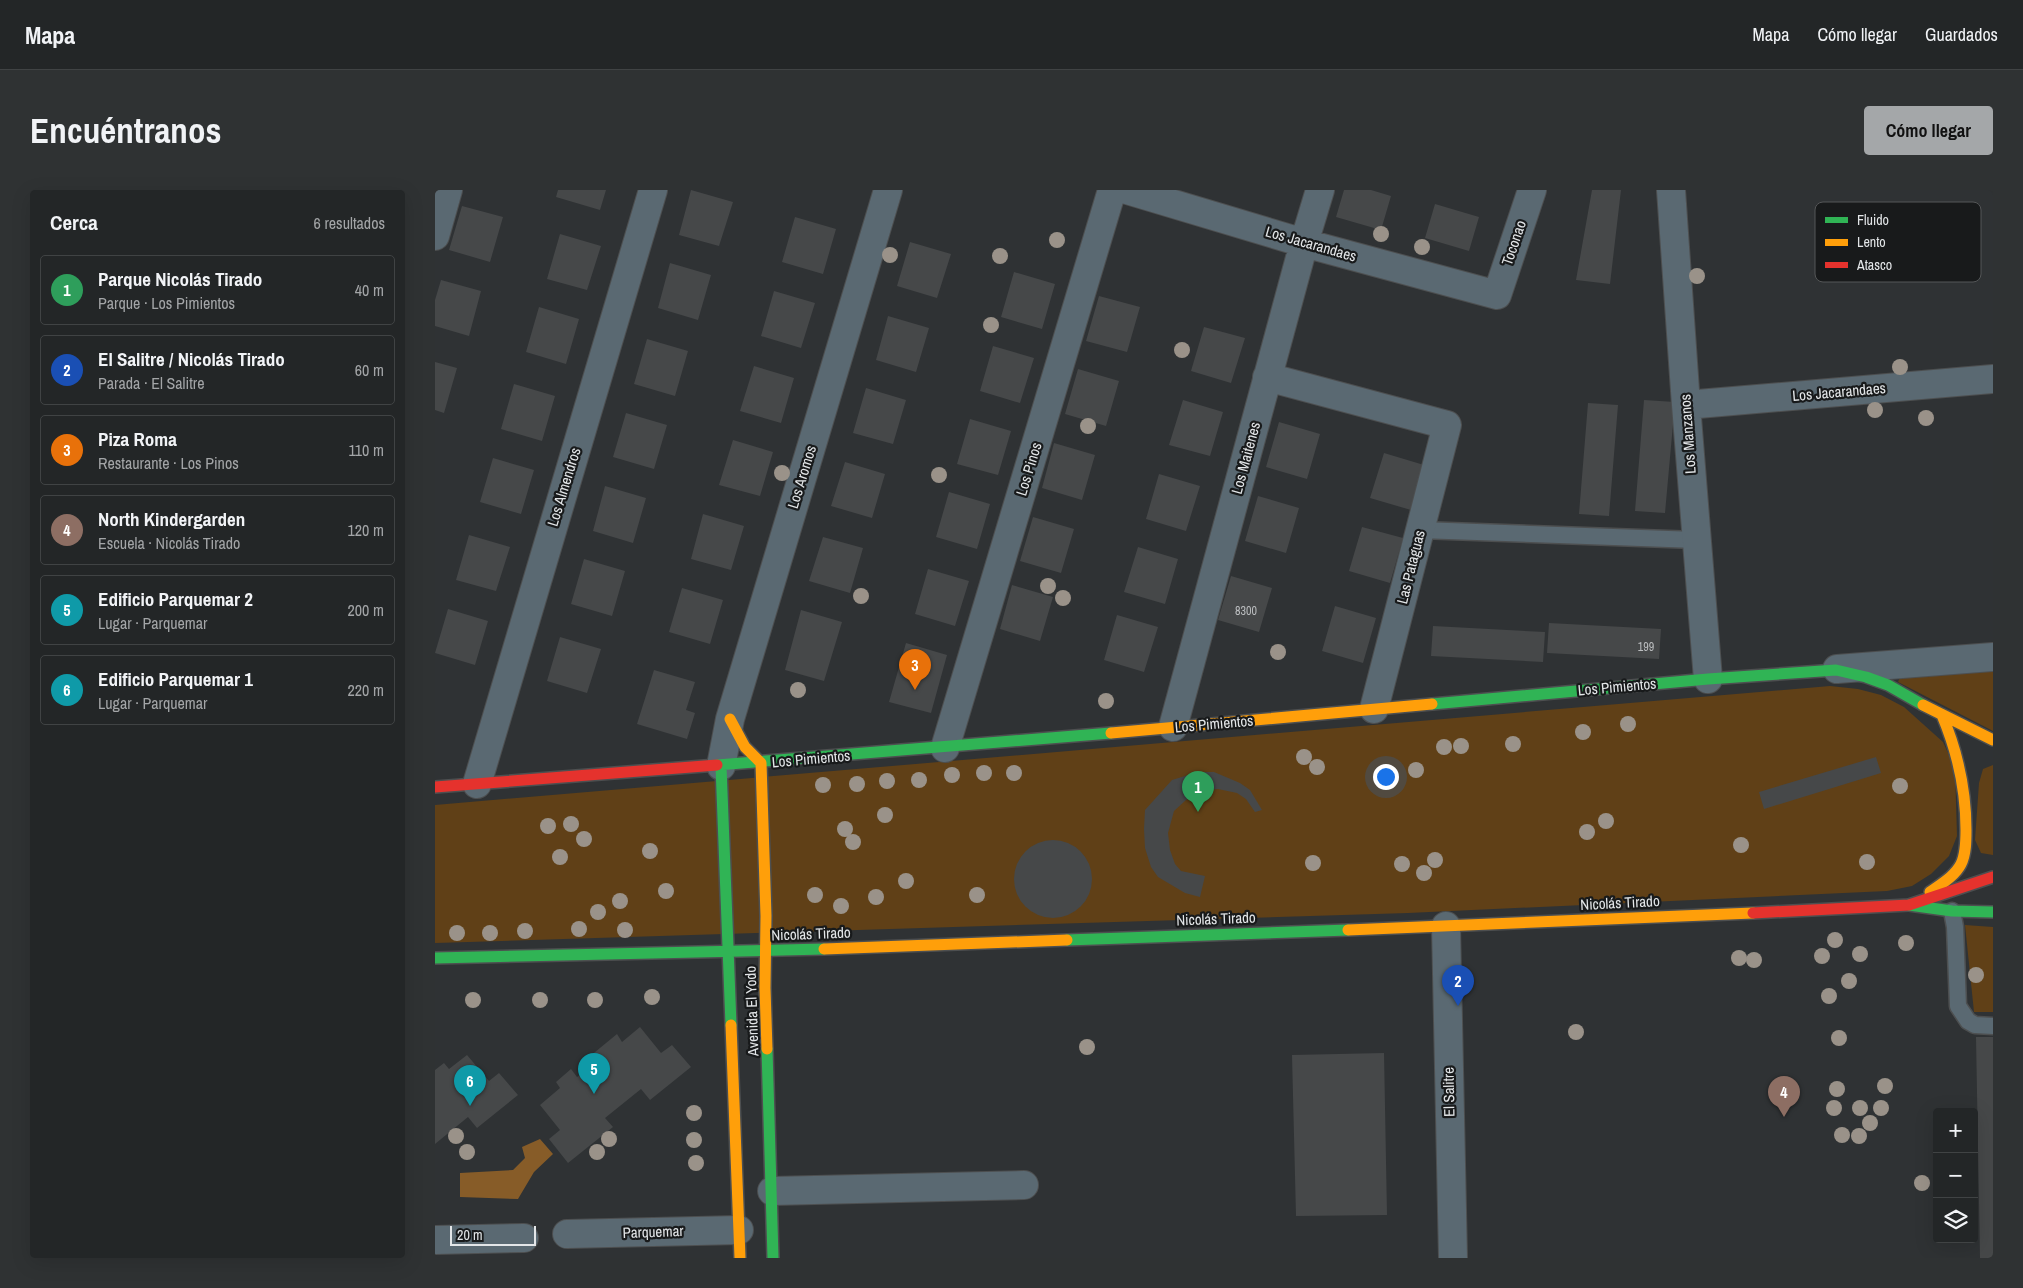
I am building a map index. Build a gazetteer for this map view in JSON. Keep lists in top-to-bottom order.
{
  "streets": {
    "main road": ["Los Pimientos", "Nicolás Tirado", "Avenida El Yodo"],
    "street": [
      "Toconao",
      "Los Jacarandaes",
      "Los Manzanos",
      "Los Maitenes",
      "Los Pinos",
      "Los Aromos",
      "Los Almendros",
      "Las Pataguas",
      "El Salitre",
      "Parquemar"
    ]
  },
  "crossings": [
    ["Toconao", "Los Jacarandaes"],
    ["Los Jacarandaes", "Los Manzanos"],
    ["Los Jacarandaes", "Los Maitenes"],
    ["Los Manzanos", "Los Pimientos"],
    ["Los Maitenes", "Las Pataguas"],
    ["Los Maitenes", "Los Pimientos"],
    ["Los Pinos", "Los Pimientos"],
    ["Los Aromos", "Los Pimientos"],
    ["Los Aromos", "Avenida El Yodo"],
    ["Los Almendros", "Los Pimientos"],
    ["Las Pataguas", "Los Pimientos"],
    ["Los Pimientos", "Avenida El Yodo"],
    ["Nicolás Tirado", "Avenida El Yodo"],
    ["Nicolás Tirado", "El Salitre"],
    ["Avenida El Yodo", "Parquemar"]
  ],
  "house_numbers": ["8300", "199"],
  "legend": ["Fluido", "Lento", "Atasco"],
  "scale_bar": "20 m",
  "page": {
    "header": "Mapa",
    "nav": ["Mapa", "Cómo llegar", "Guardados"],
    "buttons": "Cómo llegar",
    "title": "Encuéntranos",
    "heading": ["Cerca", "6 resultados"],
    "list": [
      {
        "mark": "1",
        "name": "Parque Nicolás Tirado",
        "note": "Parque · Los Pimientos",
        "value": "40 m"
      },
      {
        "mark": "2",
        "name": "El Salitre / Nicolás Tirado",
        "note": "Parada · El Salitre",
        "value": "60 m"
      },
      {
        "mark": "3",
        "name": "Piza Roma",
        "note": "Restaurante · Los Pinos",
        "value": "110 m"
      },
      {
        "mark": "4",
        "name": "North Kindergarden",
        "note": "Escuela · Nicolás Tirado",
        "value": "120 m"
      },
      {
        "mark": "5",
        "name": "Edificio Parquemar 2",
        "note": "Lugar · Parquemar",
        "value": "200 m"
      },
      {
        "mark": "6",
        "name": "Edificio Parquemar 1",
        "note": "Lugar · Parquemar",
        "value": "220 m"
      }
    ],
    "pins": [
      "3",
      "1",
      "2",
      "5",
      "6",
      "4"
    ],
    "map_buttons": ["+", "−"],
    "scale": "20 m"
  }
}
